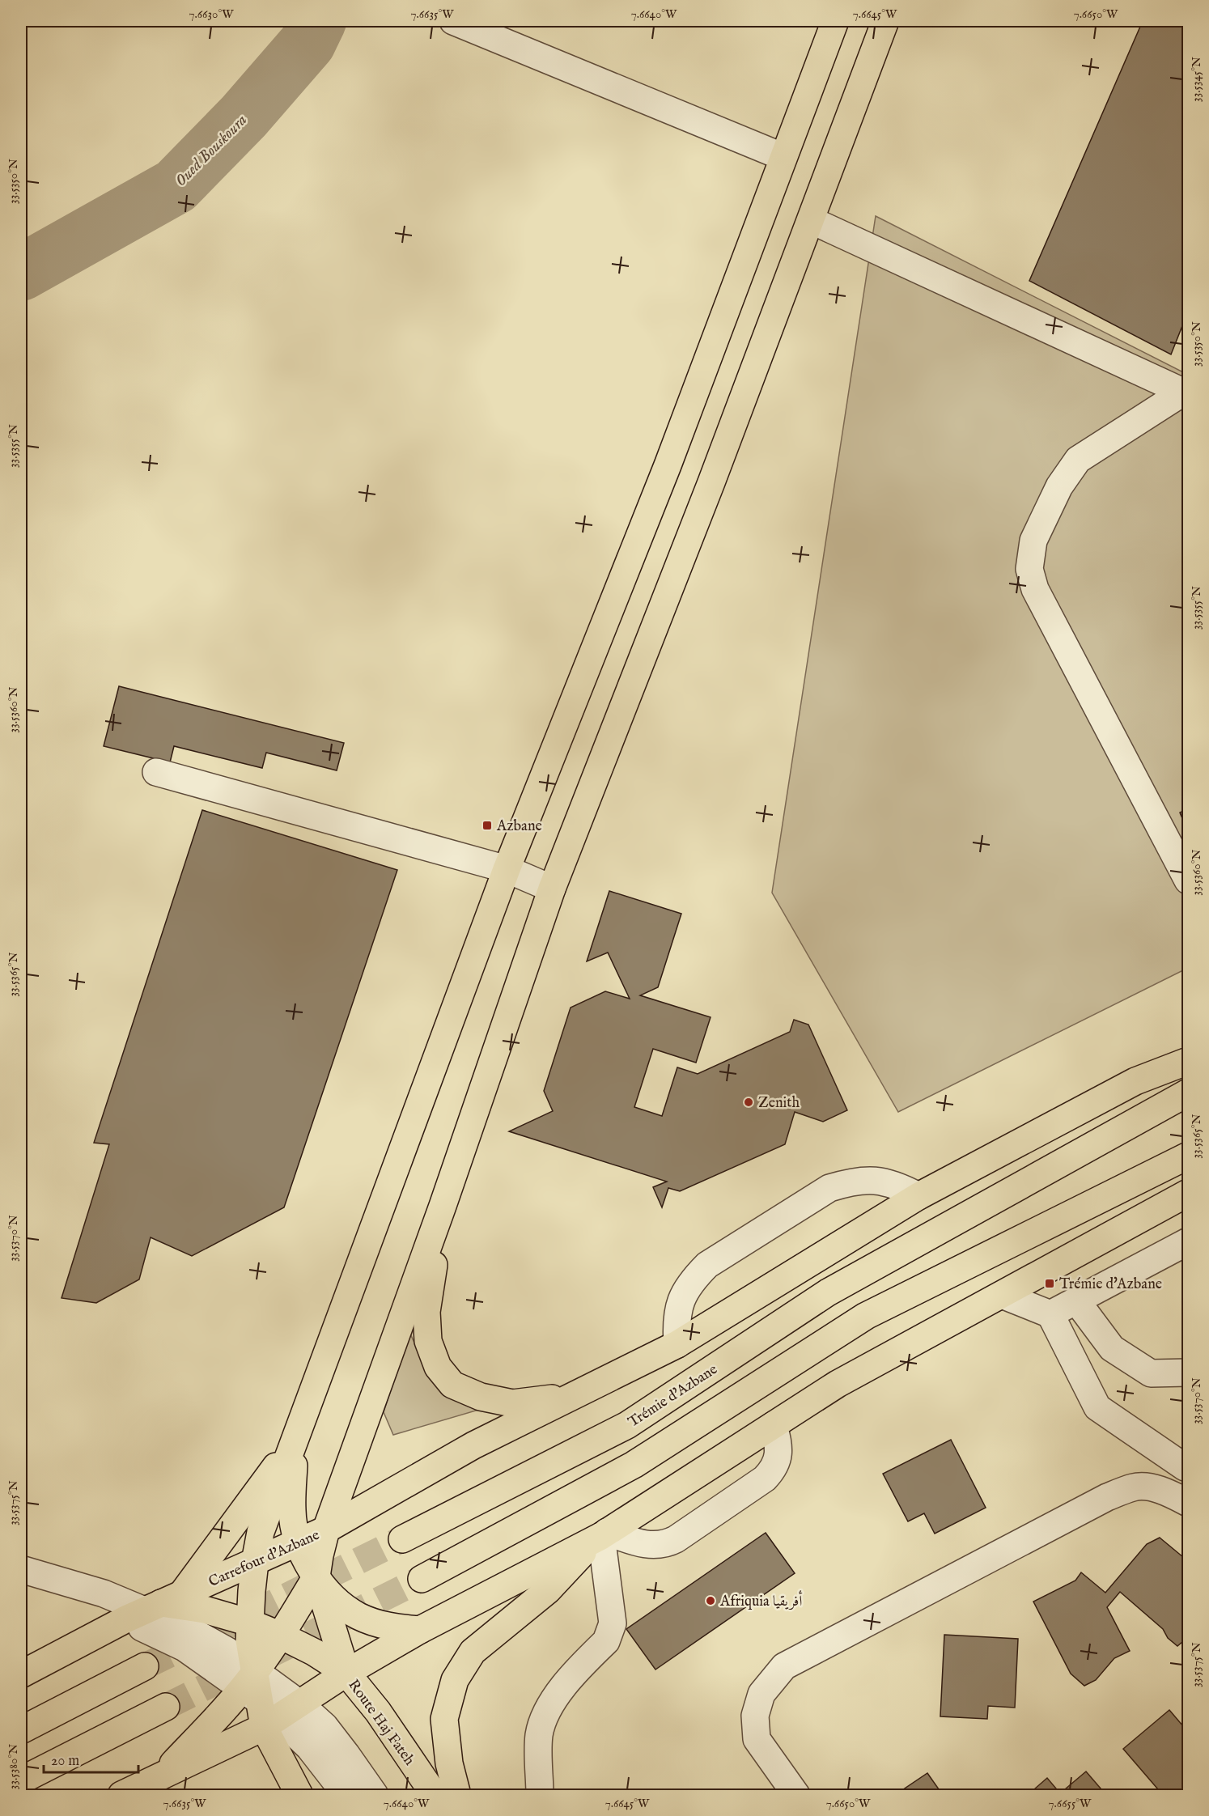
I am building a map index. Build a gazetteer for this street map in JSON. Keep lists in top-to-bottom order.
{
  "streets": {
    "main road": ["Trémie d'Azbane", "Carrefour d'Azbane", "Route Haj Fateh"]
  },
  "crossings": [
    ["Carrefour d'Azbane", "Route Haj Fateh"]
  ],
  "water": ["Oued Bouskoura"],
  "places": {
    "transit": ["Azbane", "Trémie d'Azbane"],
    "other": ["Zenith", "Afriquia أفريقيا"]
  },
  "scale_bar": "20 m",
  "coordinates": [
    "7.6630°W",
    "7.6635°W",
    "7.6640°W",
    "7.6645°W",
    "7.6650°W",
    "33.5345°N",
    "33.5350°N",
    "33.5355°N",
    "33.5360°N",
    "33.5365°N",
    "33.5370°N",
    "33.5375°N",
    "33.5380°N",
    "7.6655°W"
  ]
}
